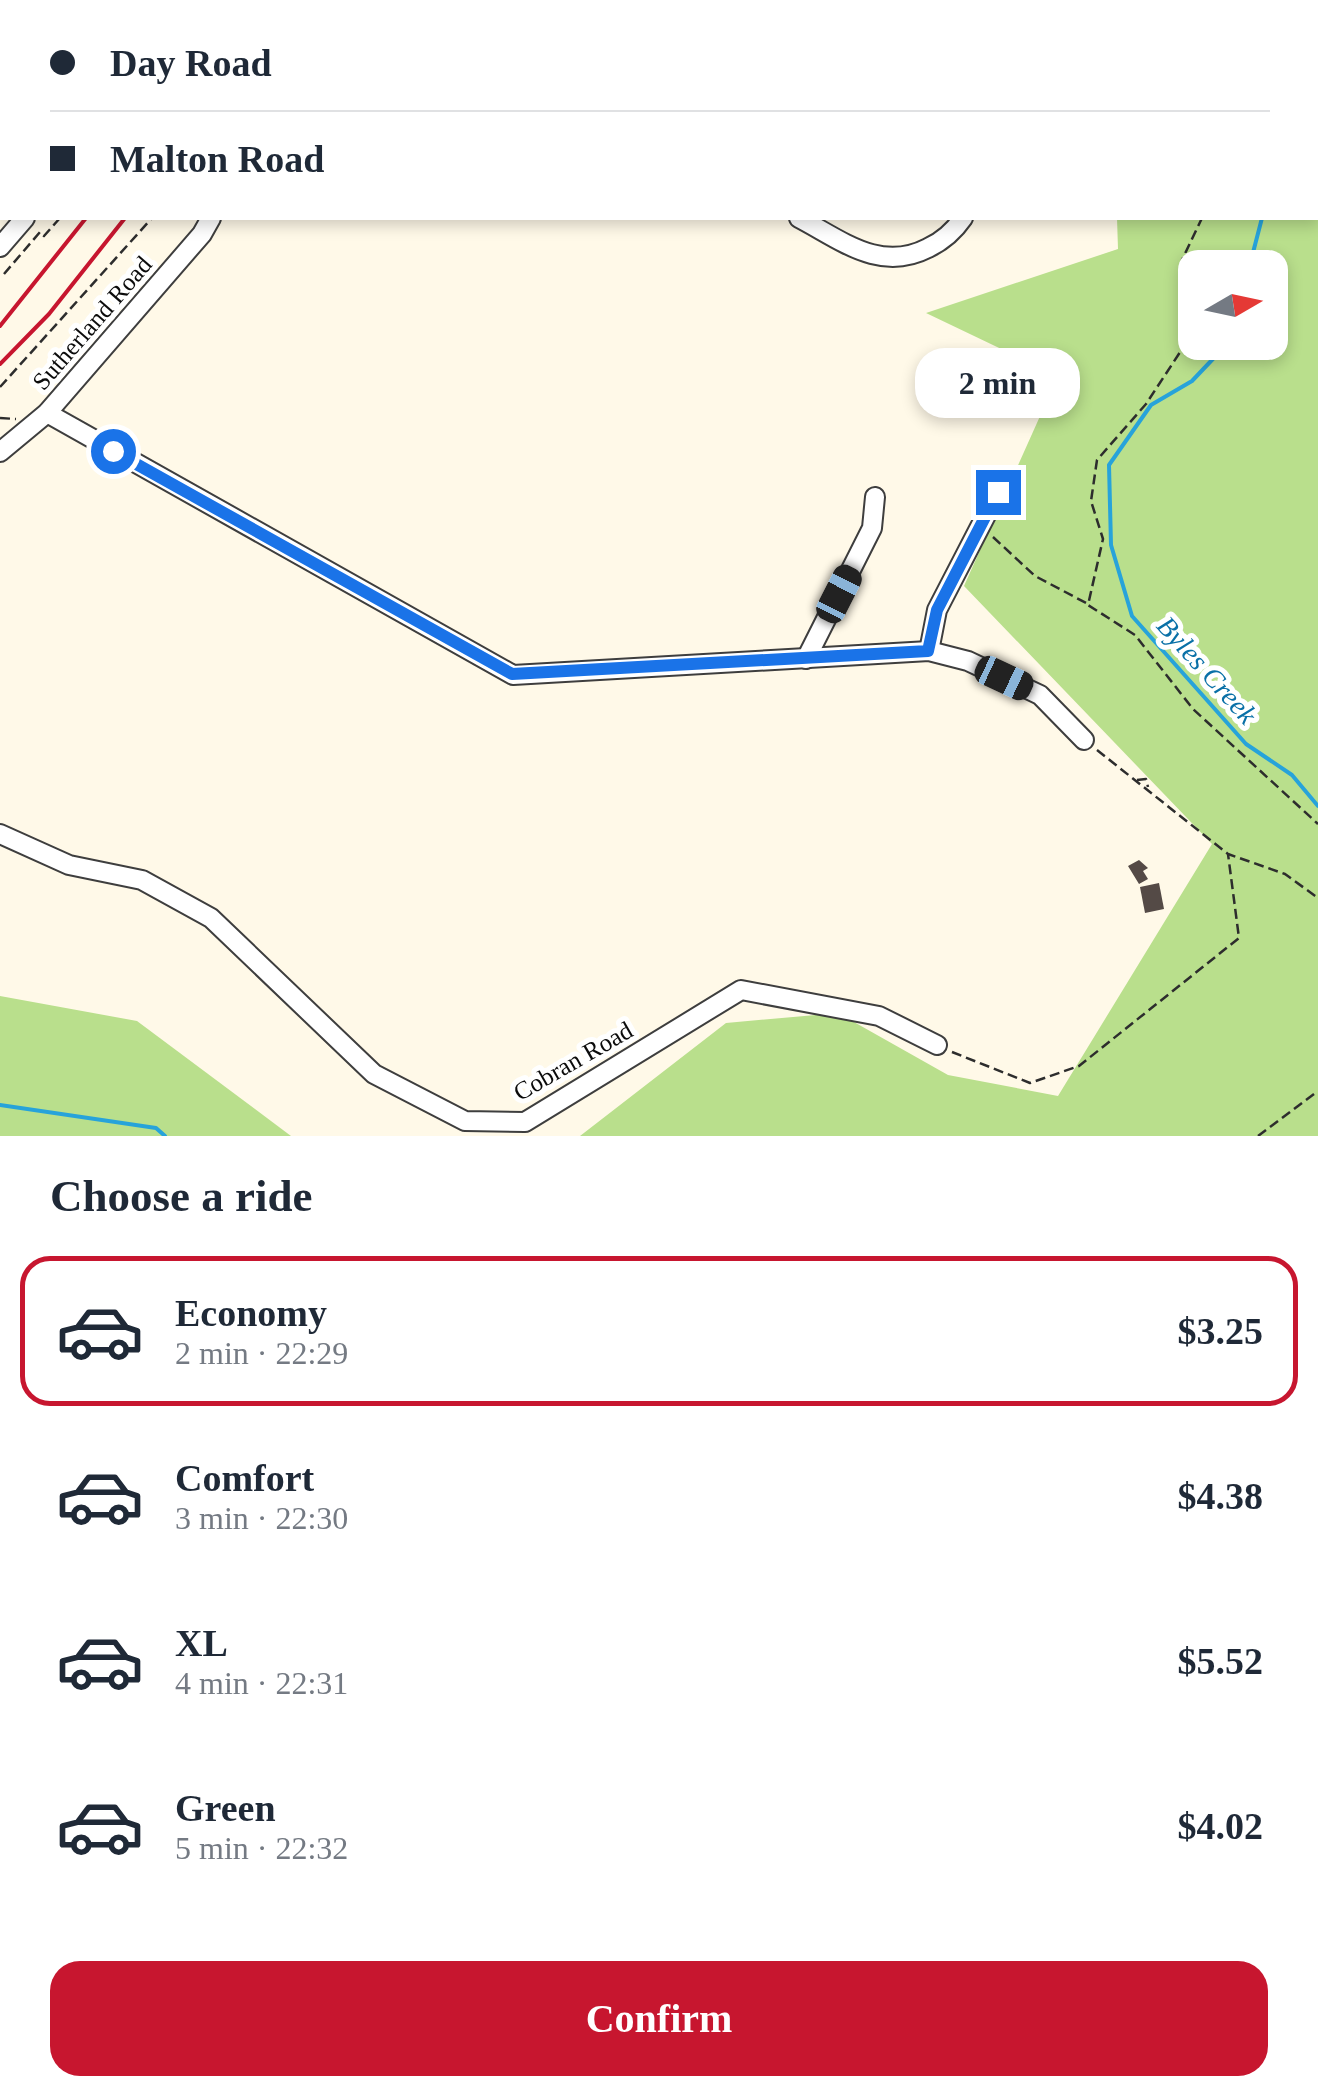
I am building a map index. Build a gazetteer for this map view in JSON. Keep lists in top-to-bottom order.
{
  "streets": {
    "street": ["Sutherland Road", "Cobran Road"]
  },
  "water": ["Byles Creek"],
  "north": "right",
  "page": {
    "banner": ["Day Road", "Malton Road"],
    "bubble": "2 min",
    "heading": "Choose a ride",
    "list": [
      {
        "name": "Economy",
        "note": "2 min · 22:29",
        "value": "$3.25"
      },
      {
        "name": "Comfort",
        "note": "3 min · 22:30",
        "value": "$4.38"
      },
      {
        "name": "XL",
        "note": "4 min · 22:31",
        "value": "$5.52"
      },
      {
        "name": "Green",
        "note": "5 min · 22:32",
        "value": "$4.02"
      }
    ],
    "buttons": "Confirm"
  }
}
